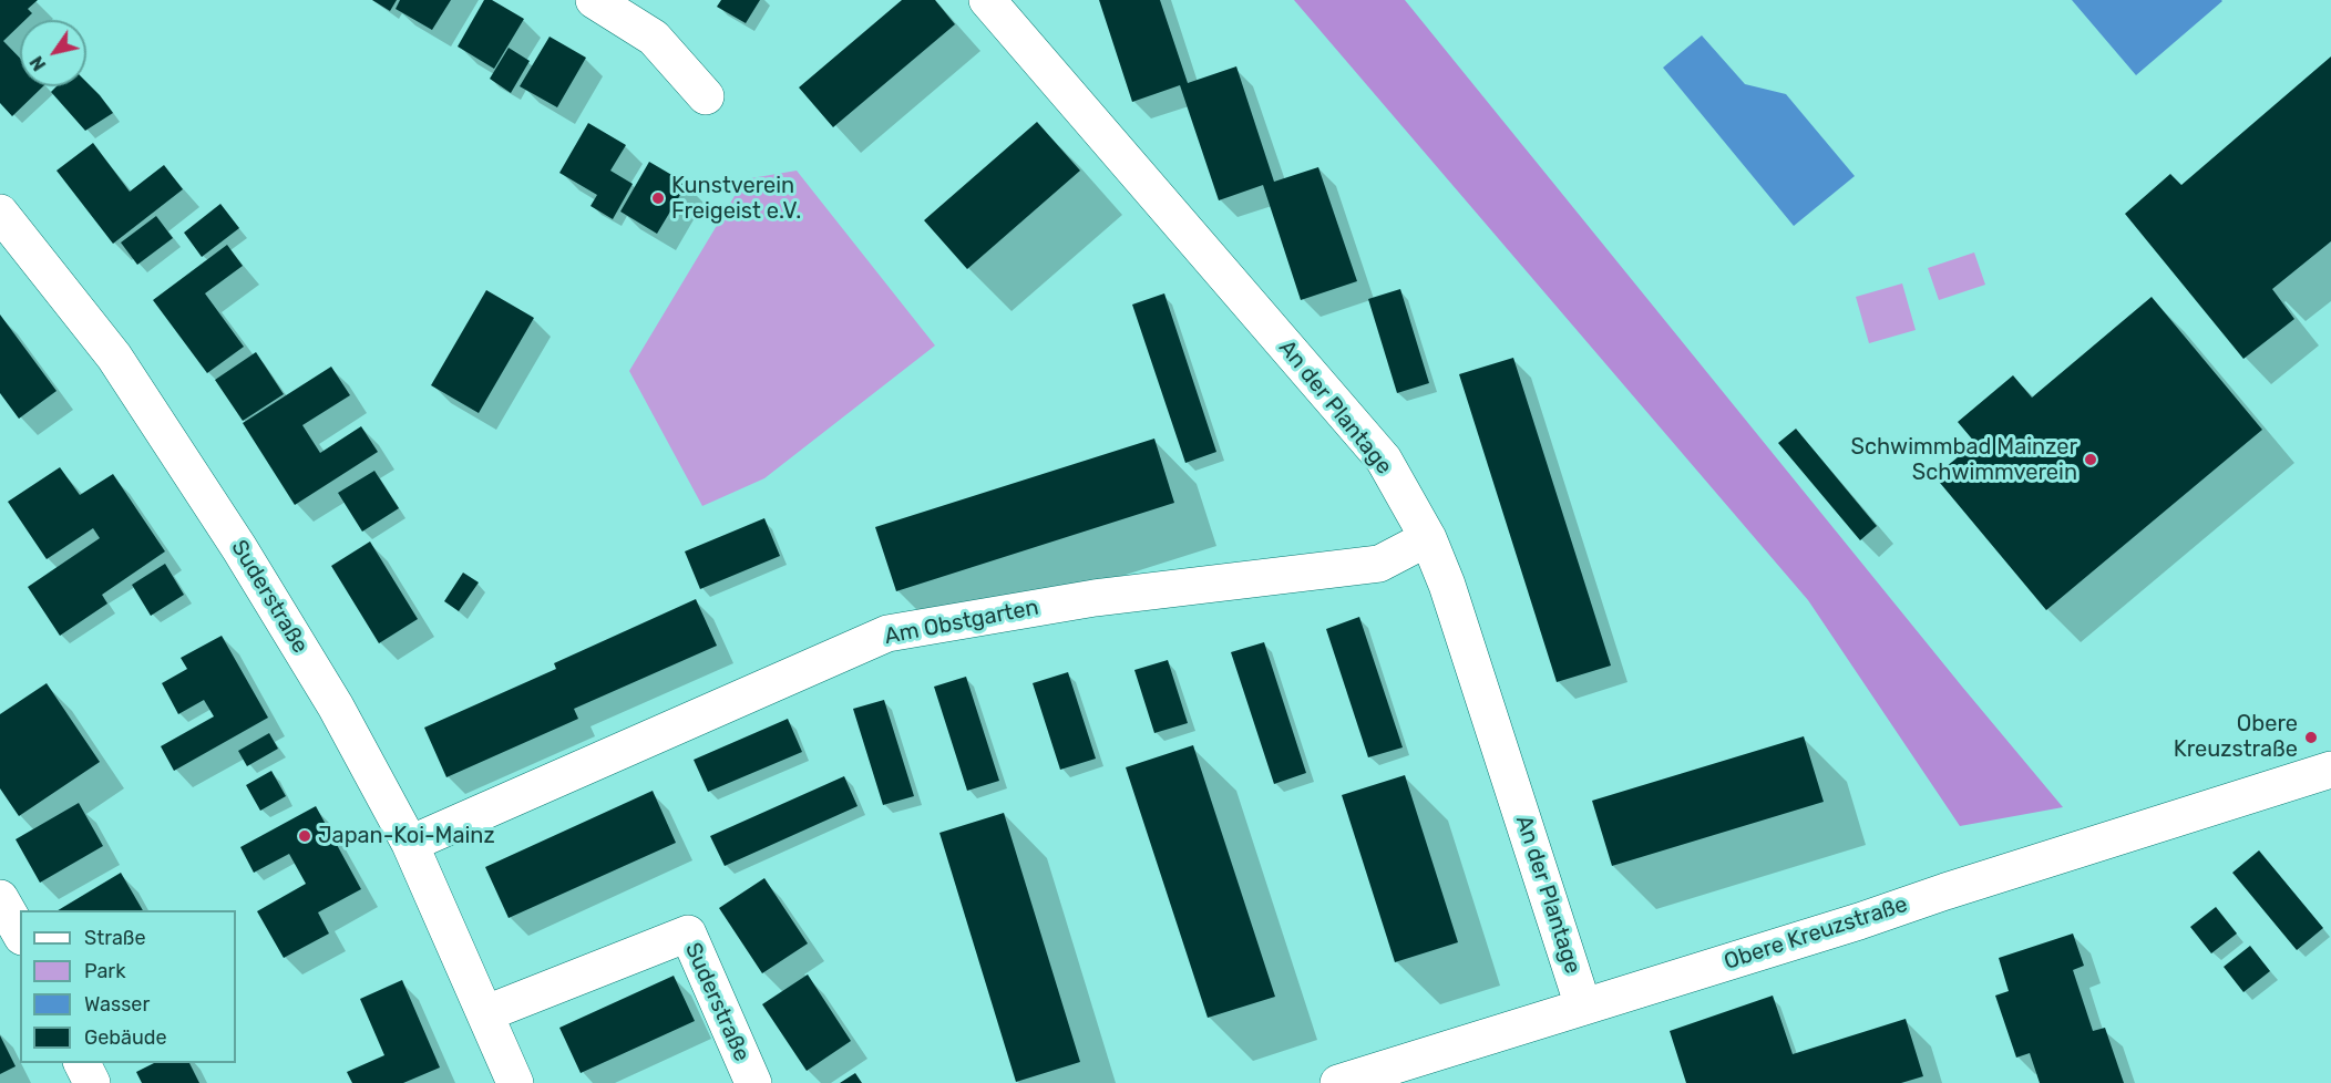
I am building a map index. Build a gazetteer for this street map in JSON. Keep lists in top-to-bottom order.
{
  "streets": {
    "street": [
      "An der Plantage",
      "Suderstraße",
      "Am Obstgarten",
      "Obere Kreuzstraße"
    ]
  },
  "crossings": [
    ["An der Plantage", "Am Obstgarten"],
    ["An der Plantage", "Obere Kreuzstraße"],
    ["Suderstraße", "Am Obstgarten"]
  ],
  "places": [
    "Kunstverein Freigeist e.V.",
    "Schwimmbad Mainzer Schwimmverein",
    "Obere Kreuzstraße",
    "Japan-Koi-Mainz"
  ],
  "legend": [
    "Straße",
    "Park",
    "Wasser",
    "Gebäude"
  ],
  "north": "bottom left"
}
